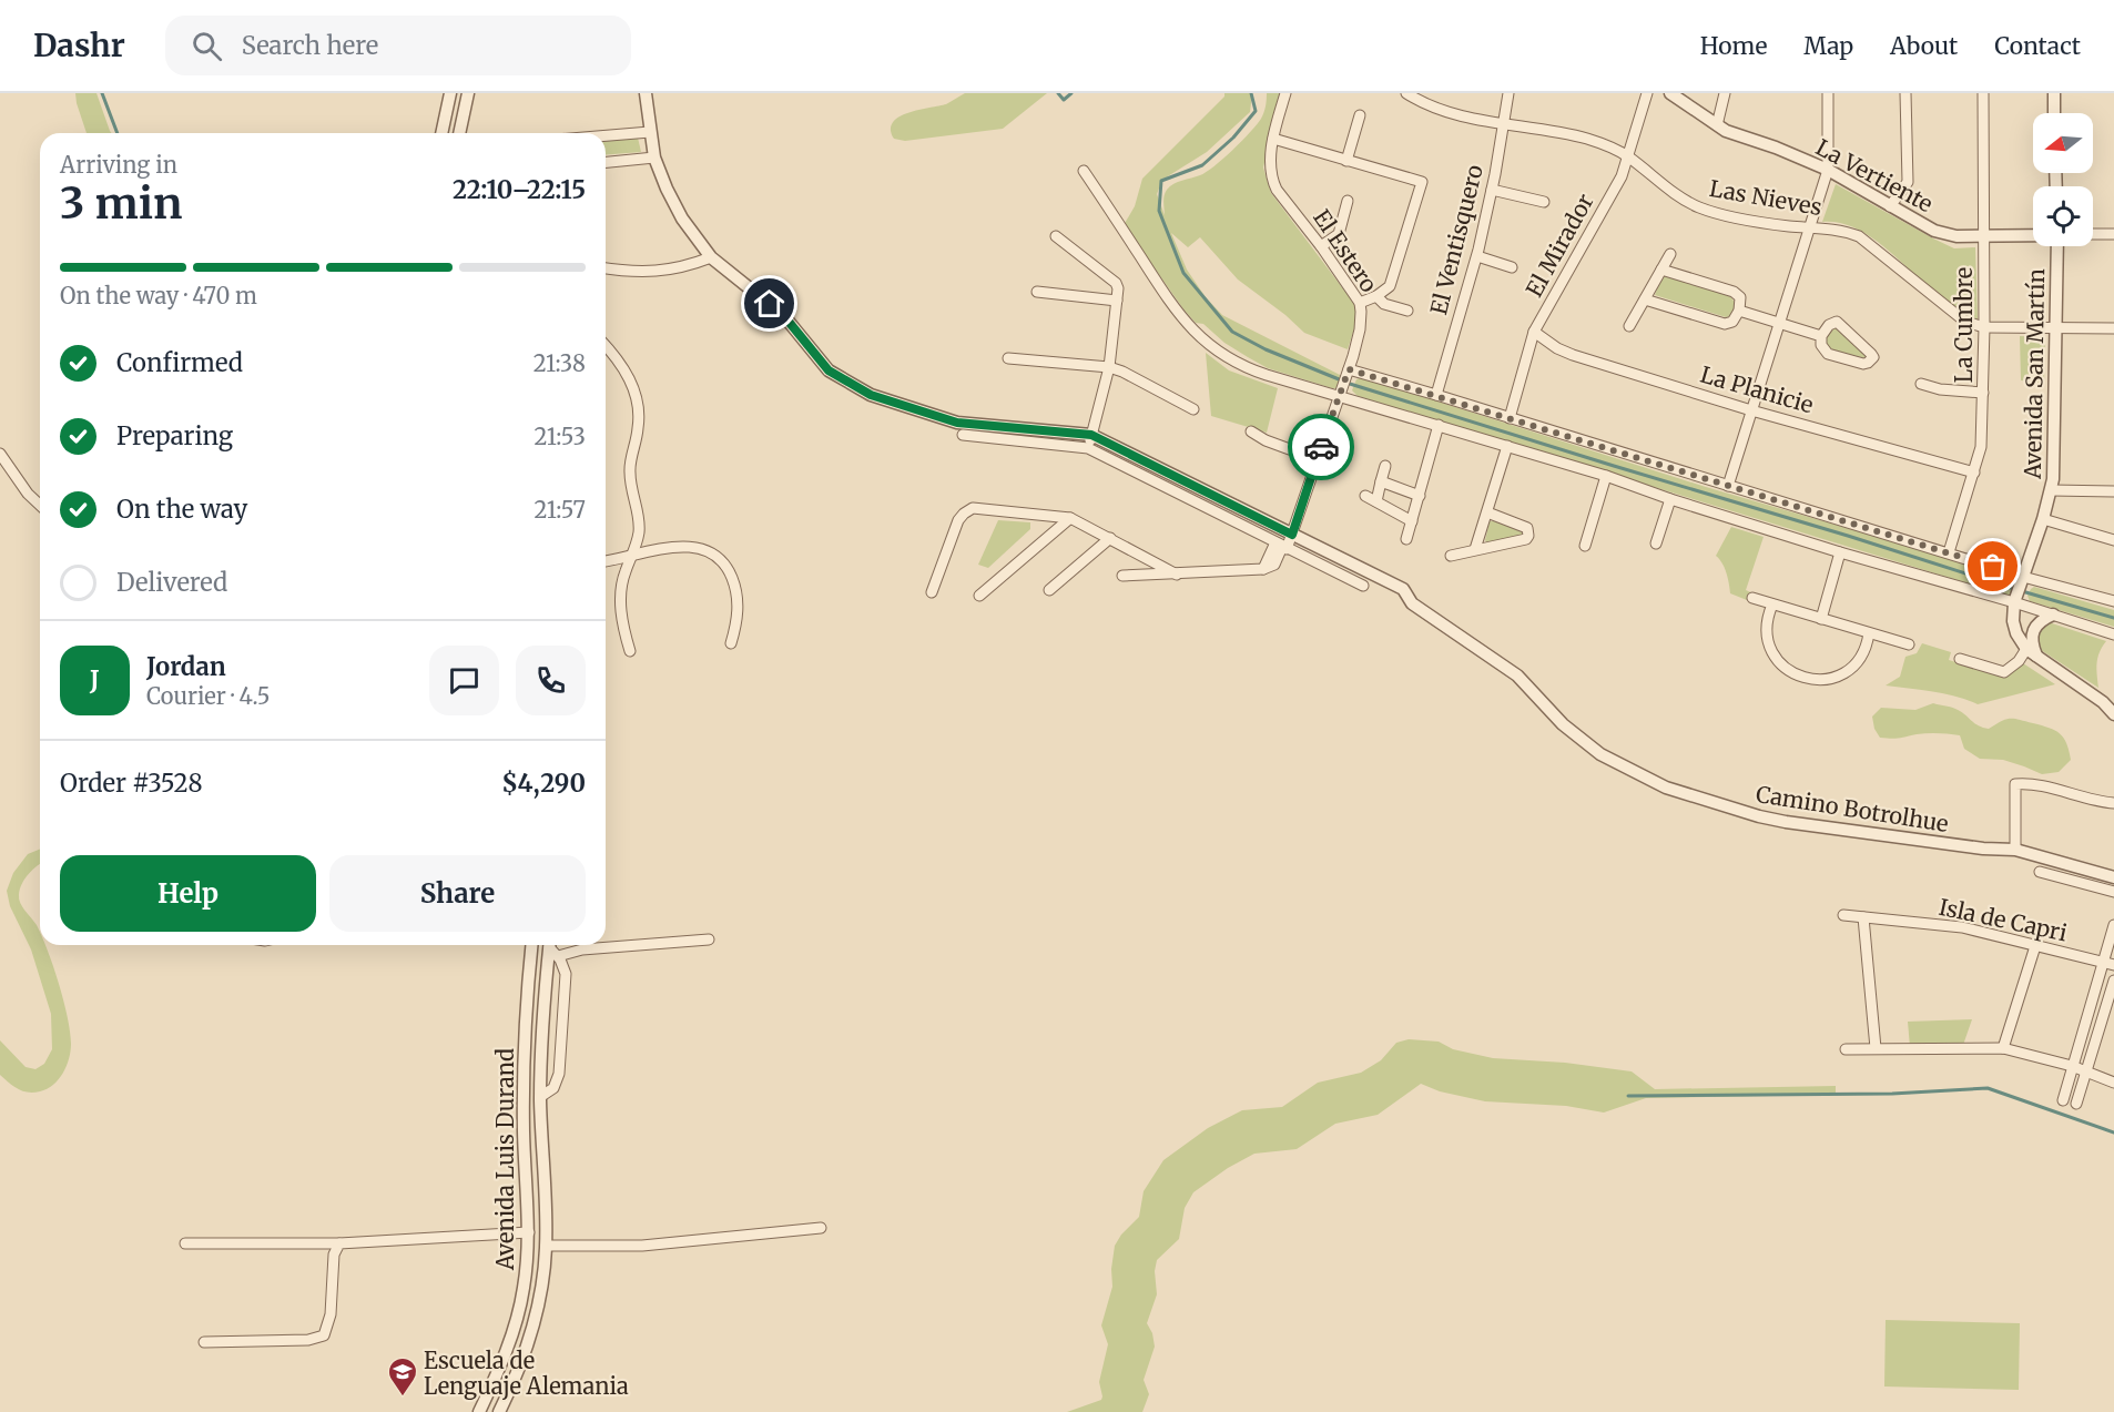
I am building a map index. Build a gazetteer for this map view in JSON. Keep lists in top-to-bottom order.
{
  "streets": {
    "street": [
      "La Vertiente",
      "Las Nieves",
      "El Ventisquero",
      "El Mirador",
      "El Estero",
      "La Cumbre",
      "Avenida San Martín",
      "La Planicie",
      "Camino Botrolhue",
      "Isla de Capri",
      "Avenida Luis Durand"
    ]
  },
  "crossings": [
    ["La Vertiente", "La Cumbre"],
    ["Las Nieves", "El Ventisquero"],
    ["Las Nieves", "El Mirador"],
    ["Las Nieves", "La Cumbre"],
    ["Las Nieves", "Avenida San Martín"],
    ["El Mirador", "La Planicie"],
    ["El Estero", "Camino Botrolhue"],
    ["La Cumbre", "La Planicie"]
  ],
  "places": {
    "school or university": ["Escuela de Lenguaje Alemania"]
  },
  "north": "left",
  "page": {
    "header": "Dashr",
    "search": "Search here",
    "nav": [
      "Home",
      "Map",
      "About",
      "Contact"
    ],
    "heading": ["3 min", "Arriving in", "22:10–22:15"],
    "panel": [
      "Jordan",
      "Courier · 4.5",
      "Order #3528",
      "$4,290"
    ],
    "bar": "On the way · 470 m",
    "list": [
      ["Confirmed", "21:38"],
      ["Preparing", "21:53"],
      ["On the way", "21:57"],
      "Delivered"
    ],
    "round": "J",
    "buttons": ["Help", "Share"]
  }
}
